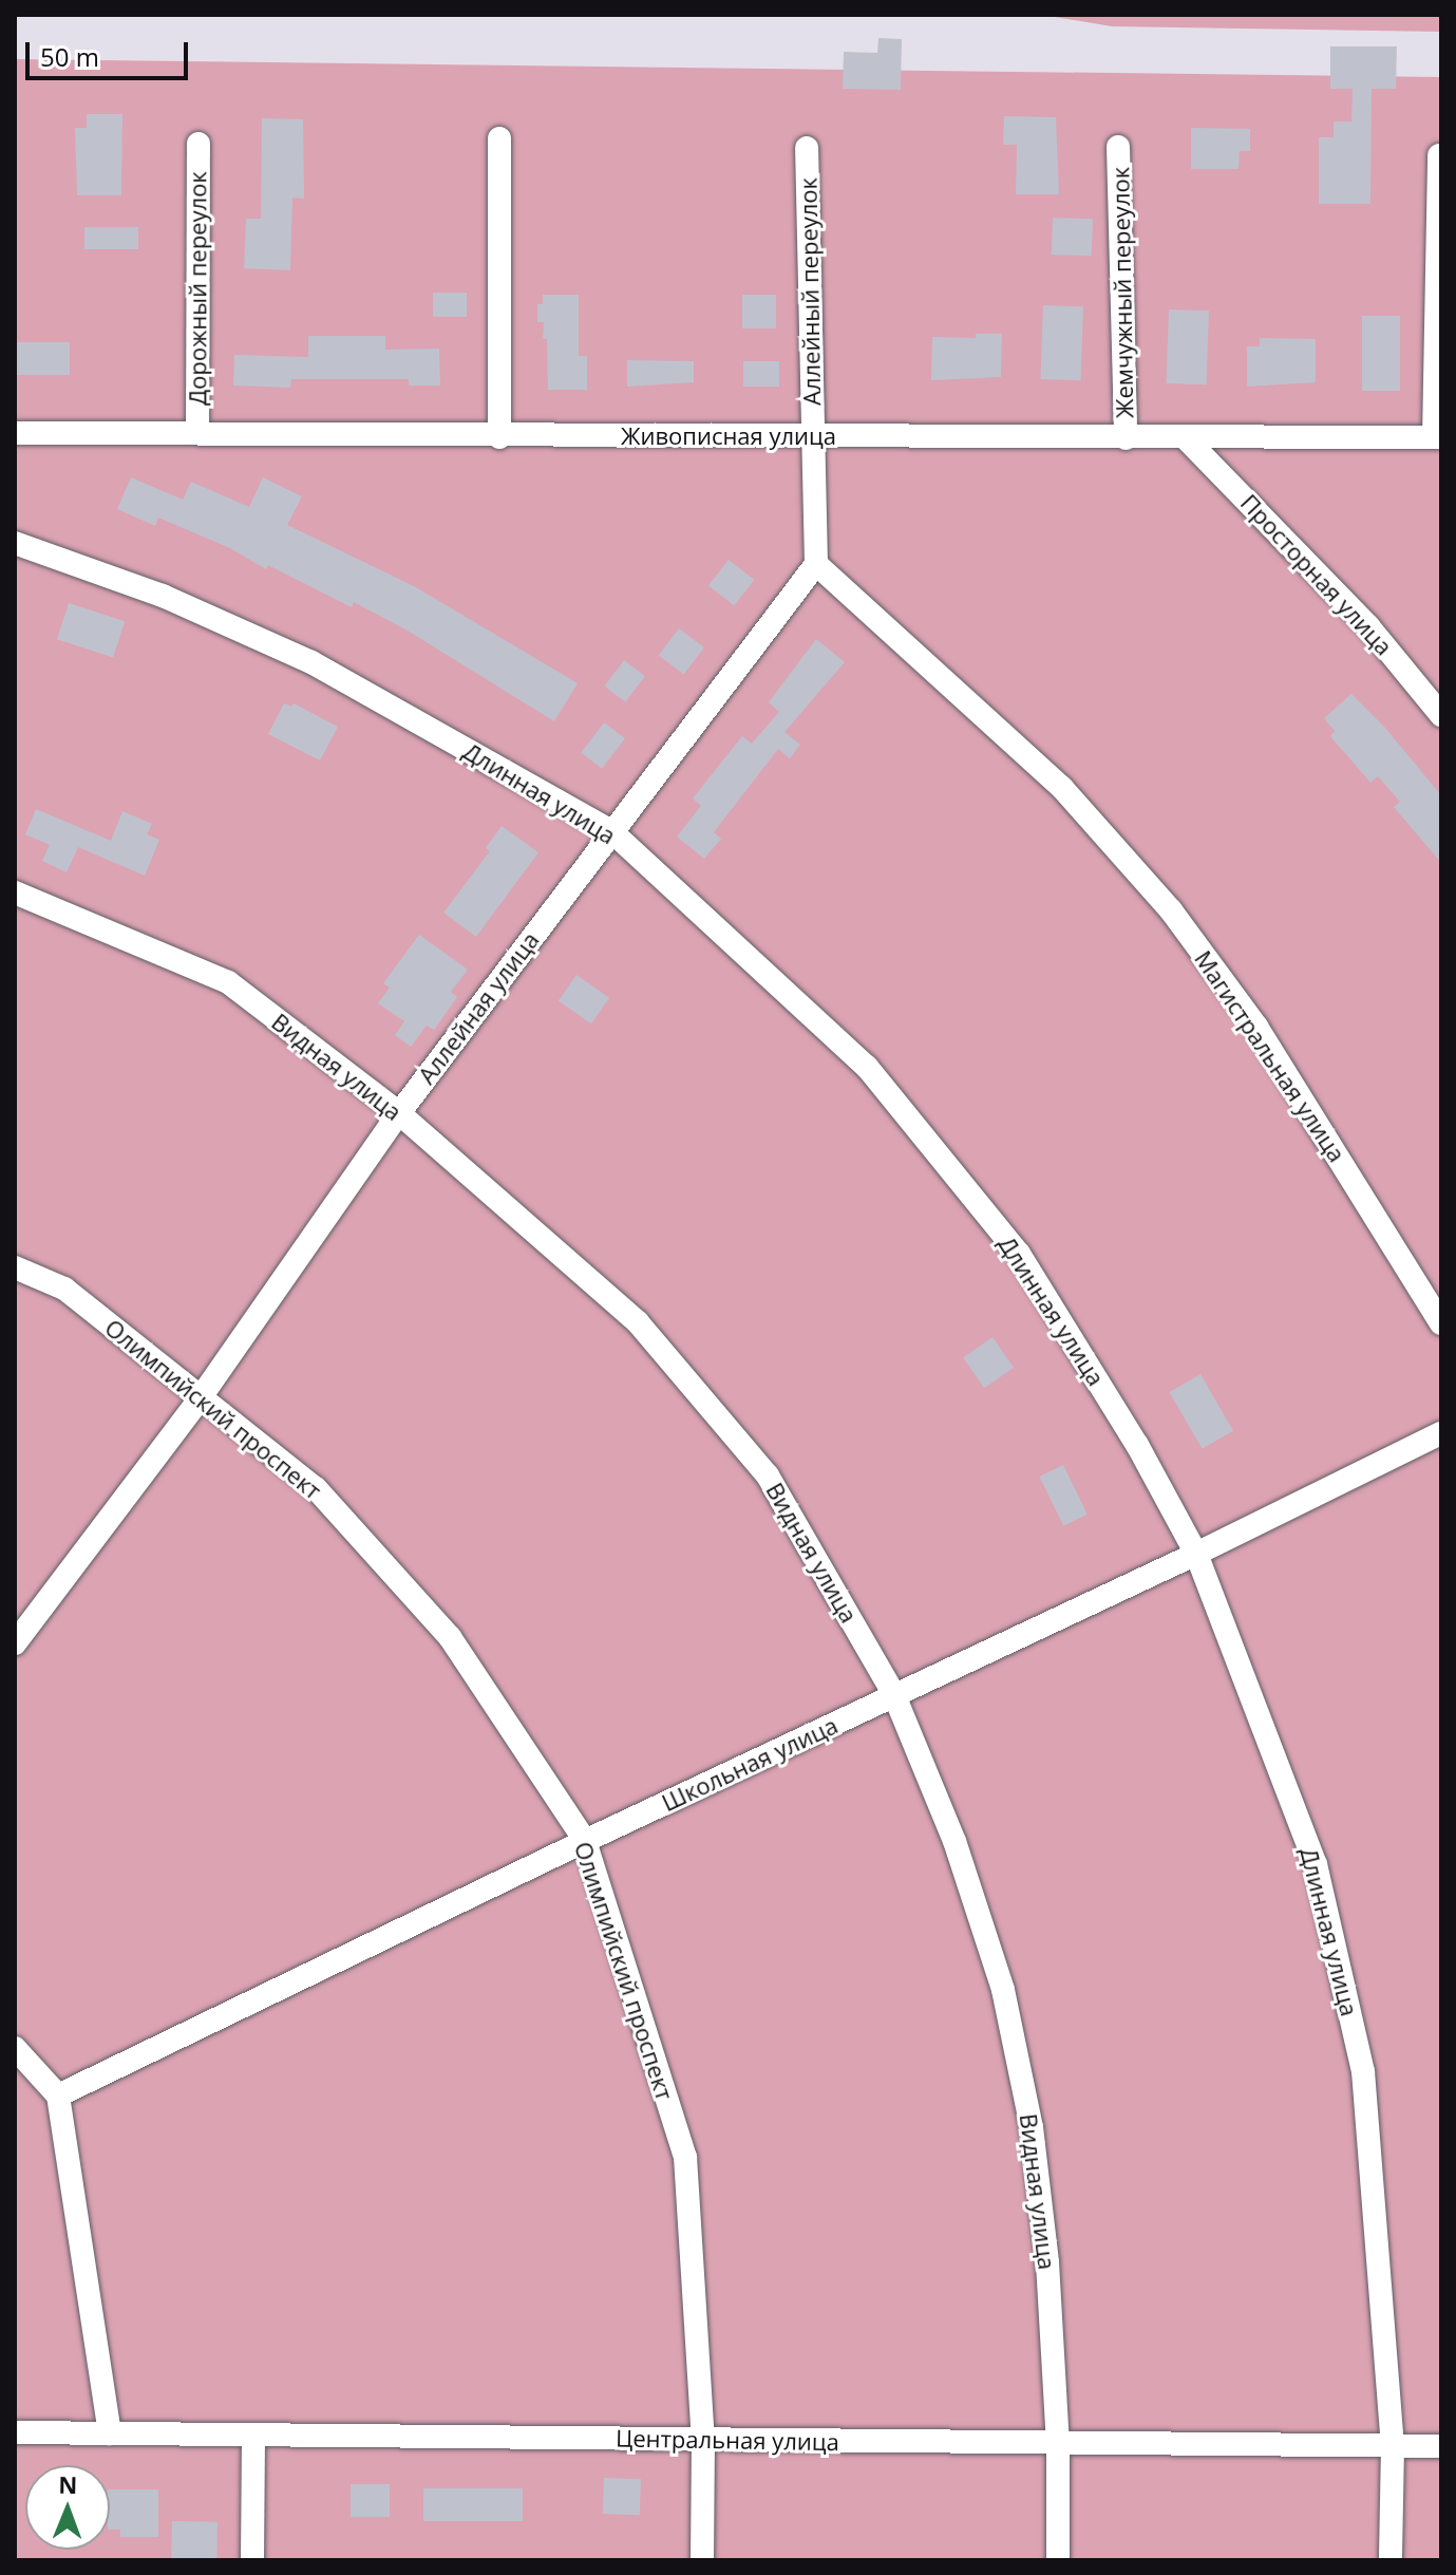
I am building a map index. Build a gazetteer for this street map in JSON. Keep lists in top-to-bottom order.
{
  "streets": {
    "street": [
      "Дорожный переулок",
      "Аллейный переулок",
      "Жемчужный переулок",
      "Живописная улица",
      "Просторная улица",
      "Длинная улица",
      "Аллейная улица",
      "Магистральная улица",
      "Видная улица",
      "Олимпийский проспект",
      "Школьная улица",
      "Центральная улица"
    ]
  },
  "crossings": [
    ["Дорожный переулок", "Живописная улица"],
    ["Аллейный переулок", "Живописная улица"],
    ["Жемчужный переулок", "Живописная улица"],
    ["Живописная улица", "Просторная улица"],
    ["Длинная улица", "Аллейная улица"],
    ["Длинная улица", "Школьная улица"],
    ["Длинная улица", "Центральная улица"],
    ["Аллейная улица", "Магистральная улица"],
    ["Аллейная улица", "Видная улица"],
    ["Аллейная улица", "Олимпийский проспект"],
    ["Видная улица", "Школьная улица"],
    ["Видная улица", "Центральная улица"],
    ["Олимпийский проспект", "Школьная улица"],
    ["Олимпийский проспект", "Центральная улица"]
  ],
  "scale_bar": "50 m",
  "north": "top"
}
